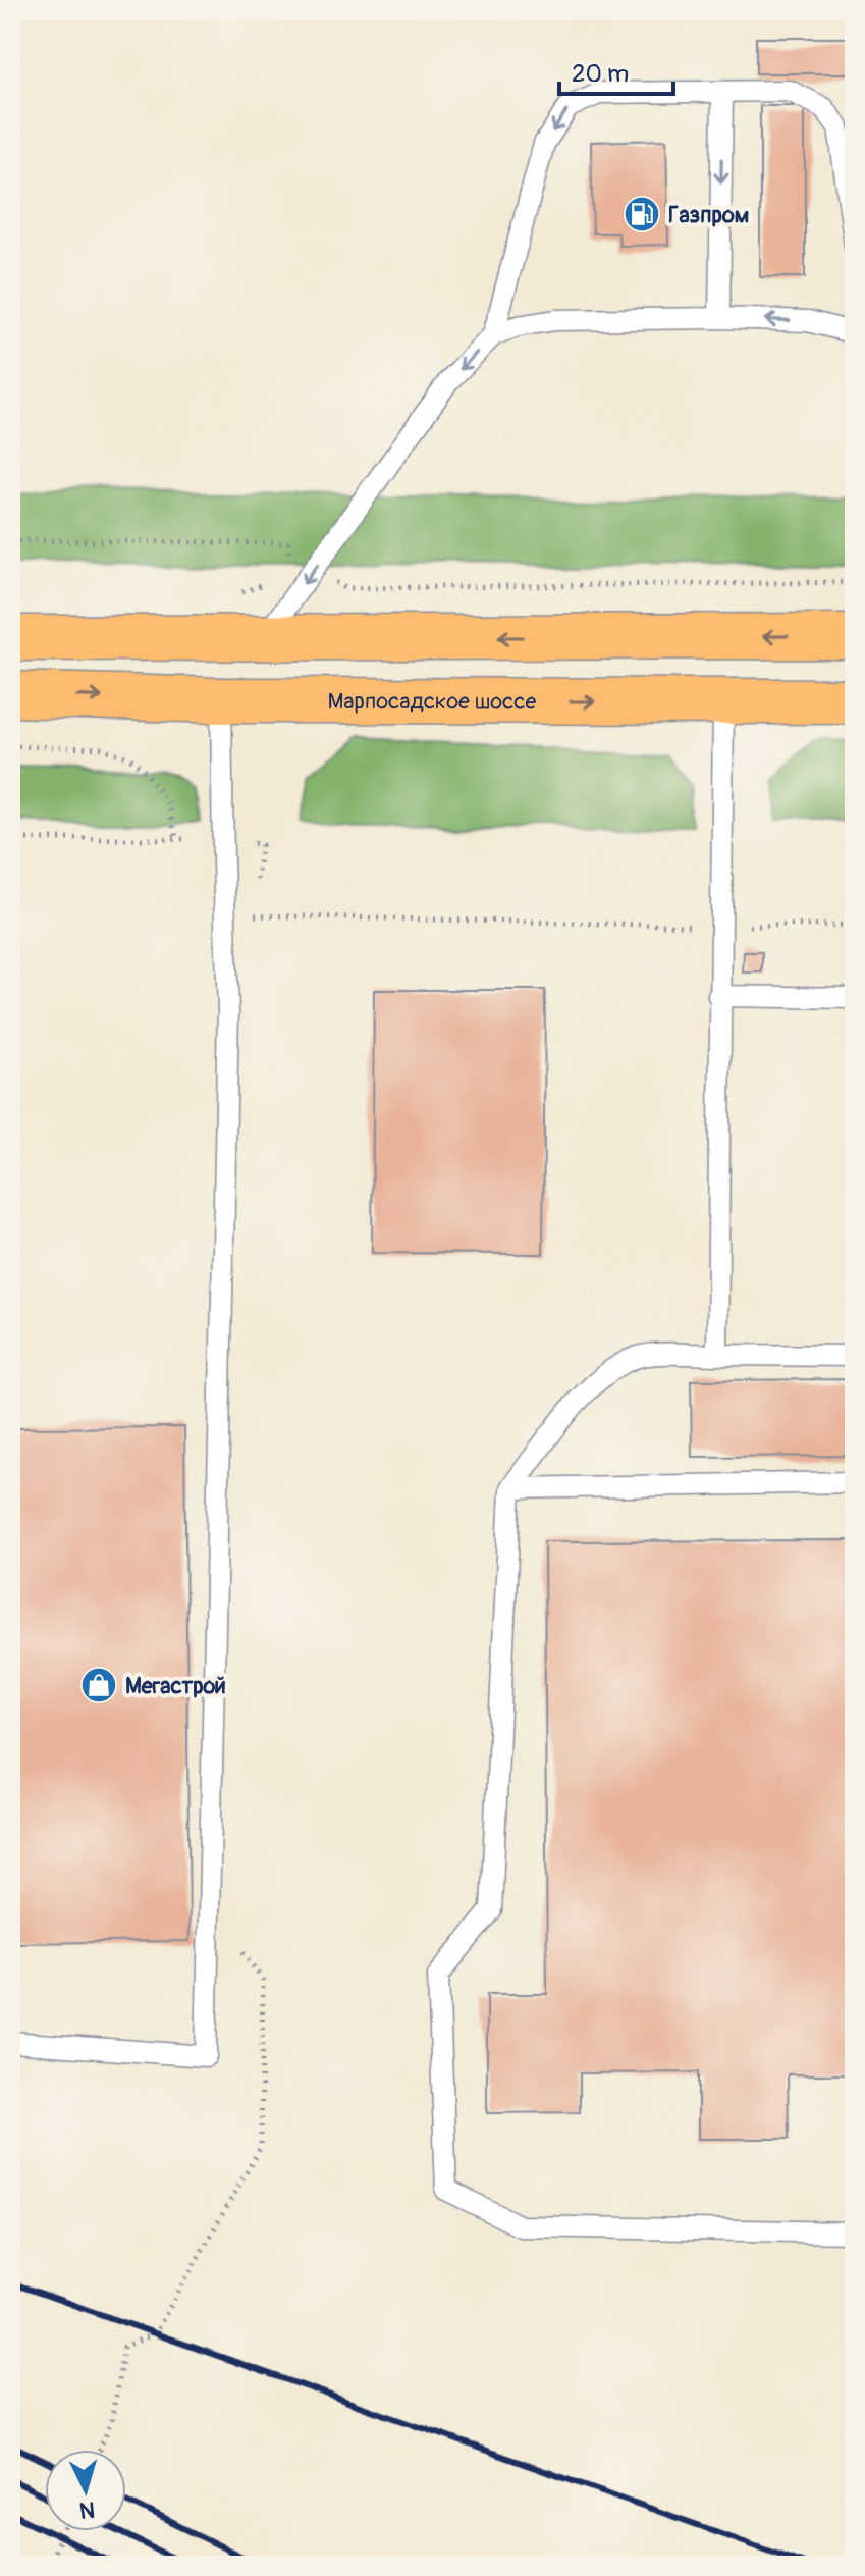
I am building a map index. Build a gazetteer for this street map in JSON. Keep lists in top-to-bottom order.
{
  "streets": {
    "main road": ["Марпосадское шоссе"]
  },
  "places": {
    "fuel station": ["Газпром"],
    "shop": ["Мегастрой"]
  },
  "scale_bar": "20 m",
  "north": "bottom"
}
